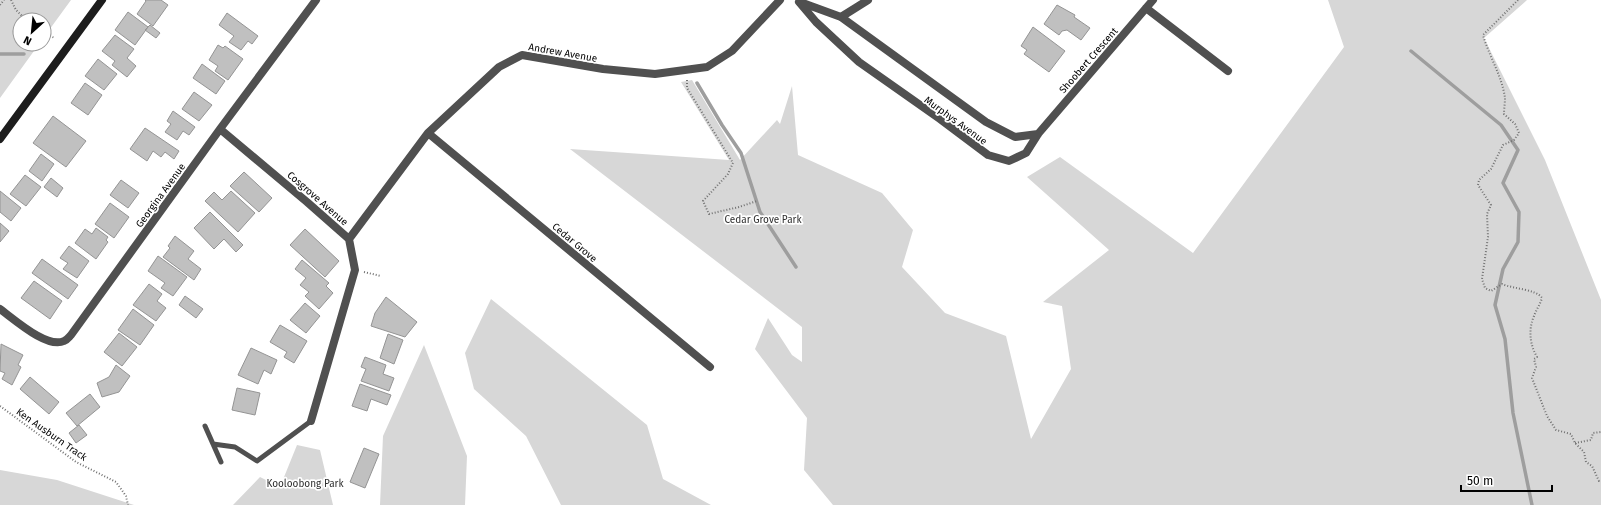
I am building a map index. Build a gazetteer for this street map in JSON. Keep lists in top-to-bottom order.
{
  "streets": {
    "street": [
      "Andrew Avenue",
      "Shoobert Crescent",
      "Murphys Avenue",
      "Georgina Avenue",
      "Cosgrove Avenue",
      "Cedar Grove"
    ],
    "path": ["Ken Ausburn Track"]
  },
  "crossings": [
    ["Andrew Avenue", "Cosgrove Avenue"],
    ["Andrew Avenue", "Cedar Grove"],
    ["Shoobert Crescent", "Murphys Avenue"],
    ["Georgina Avenue", "Cosgrove Avenue"]
  ],
  "parks": ["Cedar Grove Park", "Kooloobong Park"],
  "scale_bar": "50 m",
  "north": "bottom left"
}
